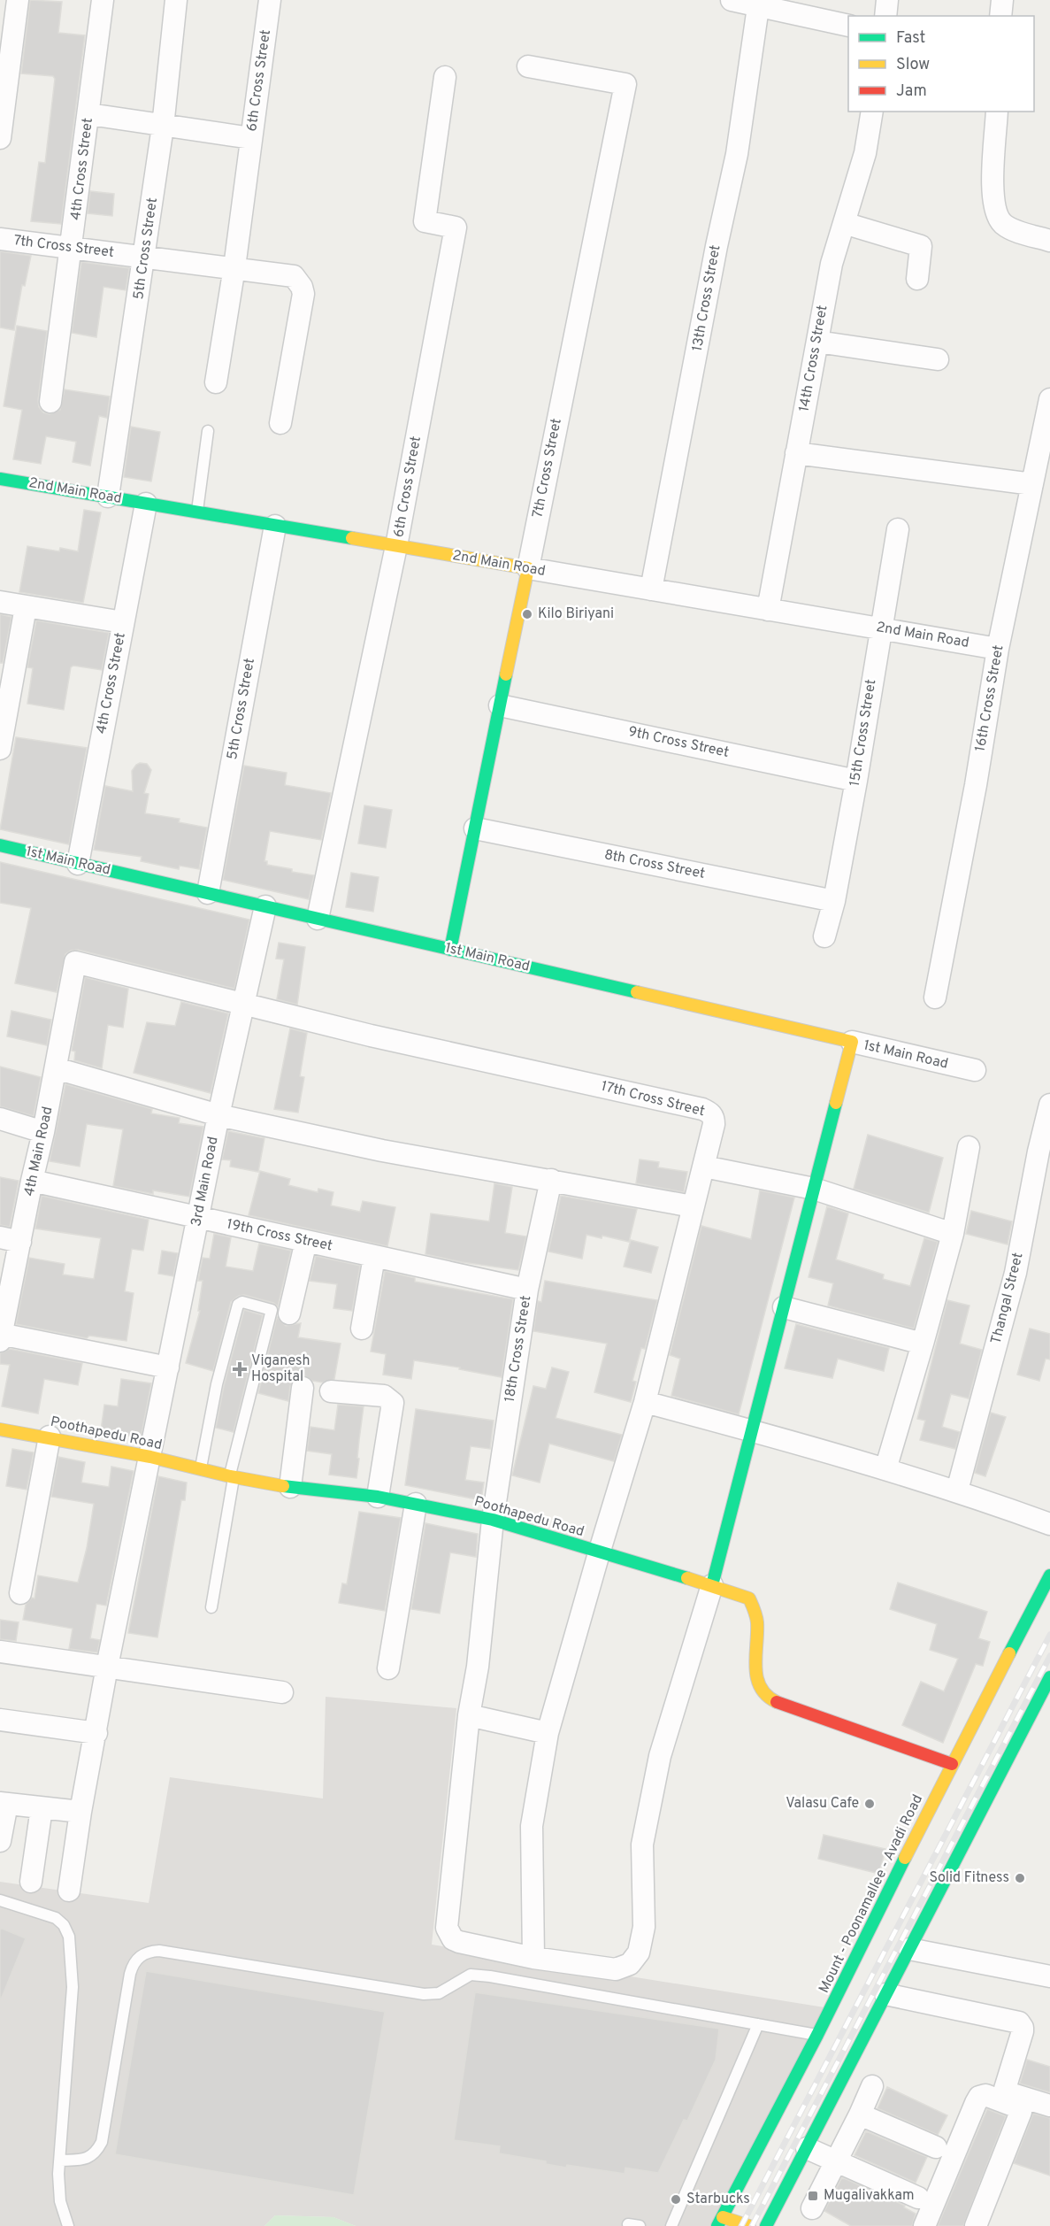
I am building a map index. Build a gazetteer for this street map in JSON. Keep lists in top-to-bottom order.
{
  "streets": {
    "street": [
      "6th Cross Street",
      "4th Cross Street",
      "7th Cross Street",
      "5th Cross Street",
      "13th Cross Street",
      "14th Cross Street",
      "2nd Main Road",
      "16th Cross Street",
      "15th Cross Street",
      "9th Cross Street",
      "1st Main Road",
      "8th Cross Street",
      "17th Cross Street",
      "4th Main Road",
      "3rd Main Road",
      "19th Cross Street",
      "Thangal Street",
      "18th Cross Street",
      "Poothapedu Road",
      "Mount - Poonamallee - Avadi Road"
    ]
  },
  "crossings": [
    ["6th Cross Street", "7th Cross Street"],
    ["6th Cross Street", "2nd Main Road"],
    ["6th Cross Street", "1st Main Road"],
    ["4th Cross Street", "7th Cross Street"],
    ["4th Cross Street", "2nd Main Road"],
    ["4th Cross Street", "1st Main Road"],
    ["7th Cross Street", "5th Cross Street"],
    ["7th Cross Street", "2nd Main Road"],
    ["7th Cross Street", "9th Cross Street"],
    ["7th Cross Street", "1st Main Road"],
    ["7th Cross Street", "8th Cross Street"],
    ["5th Cross Street", "2nd Main Road"],
    ["5th Cross Street", "1st Main Road"],
    ["13th Cross Street", "2nd Main Road"],
    ["14th Cross Street", "2nd Main Road"],
    ["2nd Main Road", "16th Cross Street"],
    ["2nd Main Road", "15th Cross Street"],
    ["15th Cross Street", "9th Cross Street"],
    ["15th Cross Street", "8th Cross Street"],
    ["1st Main Road", "3rd Main Road"],
    ["17th Cross Street", "4th Main Road"],
    ["17th Cross Street", "3rd Main Road"],
    ["17th Cross Street", "18th Cross Street"],
    ["17th Cross Street", "Poothapedu Road"],
    ["4th Main Road", "3rd Main Road"],
    ["4th Main Road", "19th Cross Street"],
    ["3rd Main Road", "19th Cross Street"],
    ["3rd Main Road", "Poothapedu Road"],
    ["19th Cross Street", "18th Cross Street"],
    ["18th Cross Street", "Poothapedu Road"],
    ["Poothapedu Road", "Mount - Poonamallee - Avadi Road"]
  ],
  "places": {
    "other": [
      "Kilo Biriyani",
      "Valasu Cafe",
      "Solid Fitness",
      "Starbucks"
    ],
    "health": ["Viganesh Hospital"],
    "transit": ["Mugalivakkam"]
  },
  "legend": ["Fast", "Slow", "Jam"]
}
